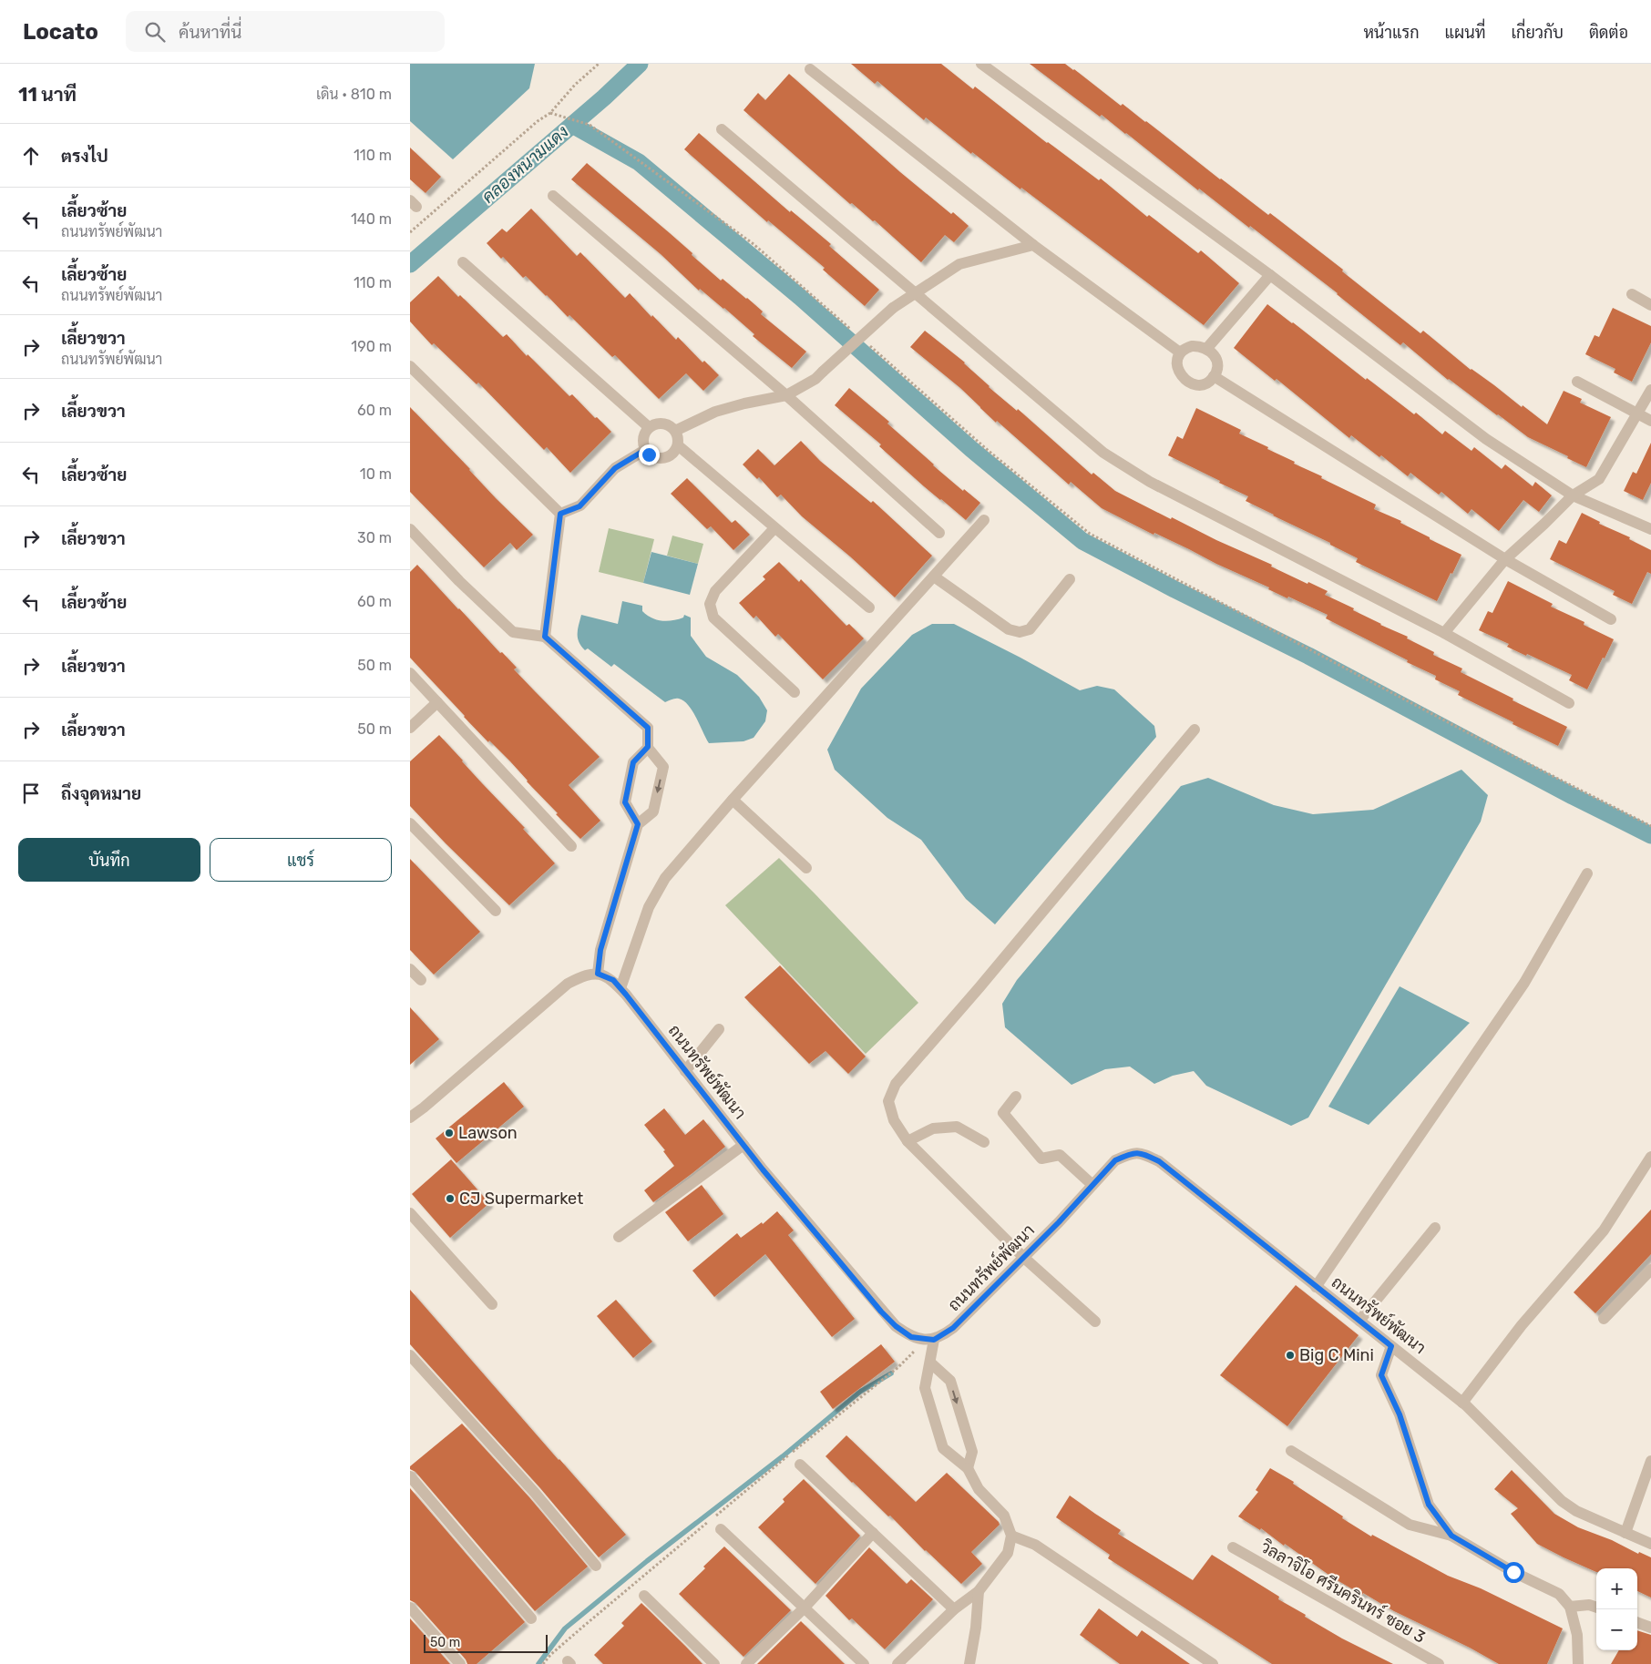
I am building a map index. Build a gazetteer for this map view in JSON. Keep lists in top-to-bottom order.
{
  "streets": {
    "street": ["ถนนทรัพย์พัฒนา", "วิลลาจิโอ ศรีนครินทร์ ซอย 3"]
  },
  "water": ["คลองหนามแดง"],
  "places": ["Lawson", "CJ Supermarket", "Big C Mini"],
  "scale_bar": "50 m",
  "page": {
    "header": "Locato",
    "search": "ค้นหาที่นี่",
    "nav": [
      "หน้าแรก",
      "แผนที่",
      "เกี่ยวกับ",
      "ติดต่อ"
    ],
    "heading": ["11 นาที", "เดิน · 810 m"],
    "list": [
      ["ตรงไป", "110 m"],
      ["เลี้ยวซ้าย", "ถนนทรัพย์พัฒนา", "140 m"],
      ["เลี้ยวซ้าย", "ถนนทรัพย์พัฒนา", "110 m"],
      ["เลี้ยวขวา", "ถนนทรัพย์พัฒนา", "190 m"],
      ["เลี้ยวขวา", "60 m"],
      ["เลี้ยวซ้าย", "10 m"],
      ["เลี้ยวขวา", "30 m"],
      ["เลี้ยวซ้าย", "60 m"],
      ["เลี้ยวขวา", "50 m"],
      ["เลี้ยวขวา", "50 m"],
      "ถึงจุดหมาย"
    ],
    "buttons": ["บันทึก", "แชร์"],
    "map_buttons": ["+", "−"],
    "scale": "50 m"
  }
}
